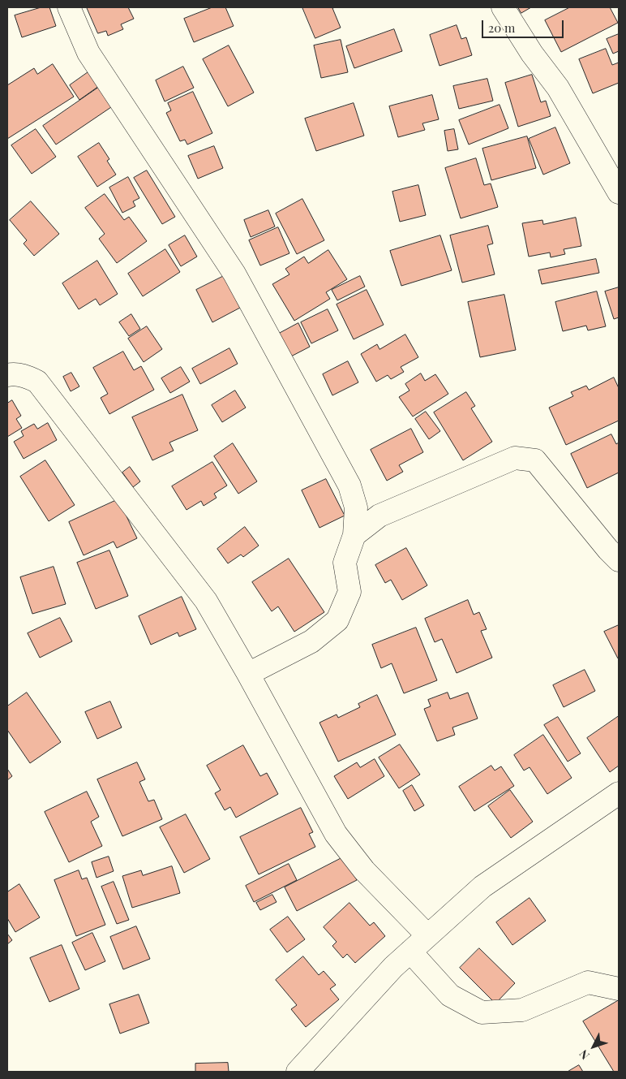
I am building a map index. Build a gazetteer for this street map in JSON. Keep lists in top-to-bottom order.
{
  "scale_bar": "20 m",
  "north": "bottom left"
}
